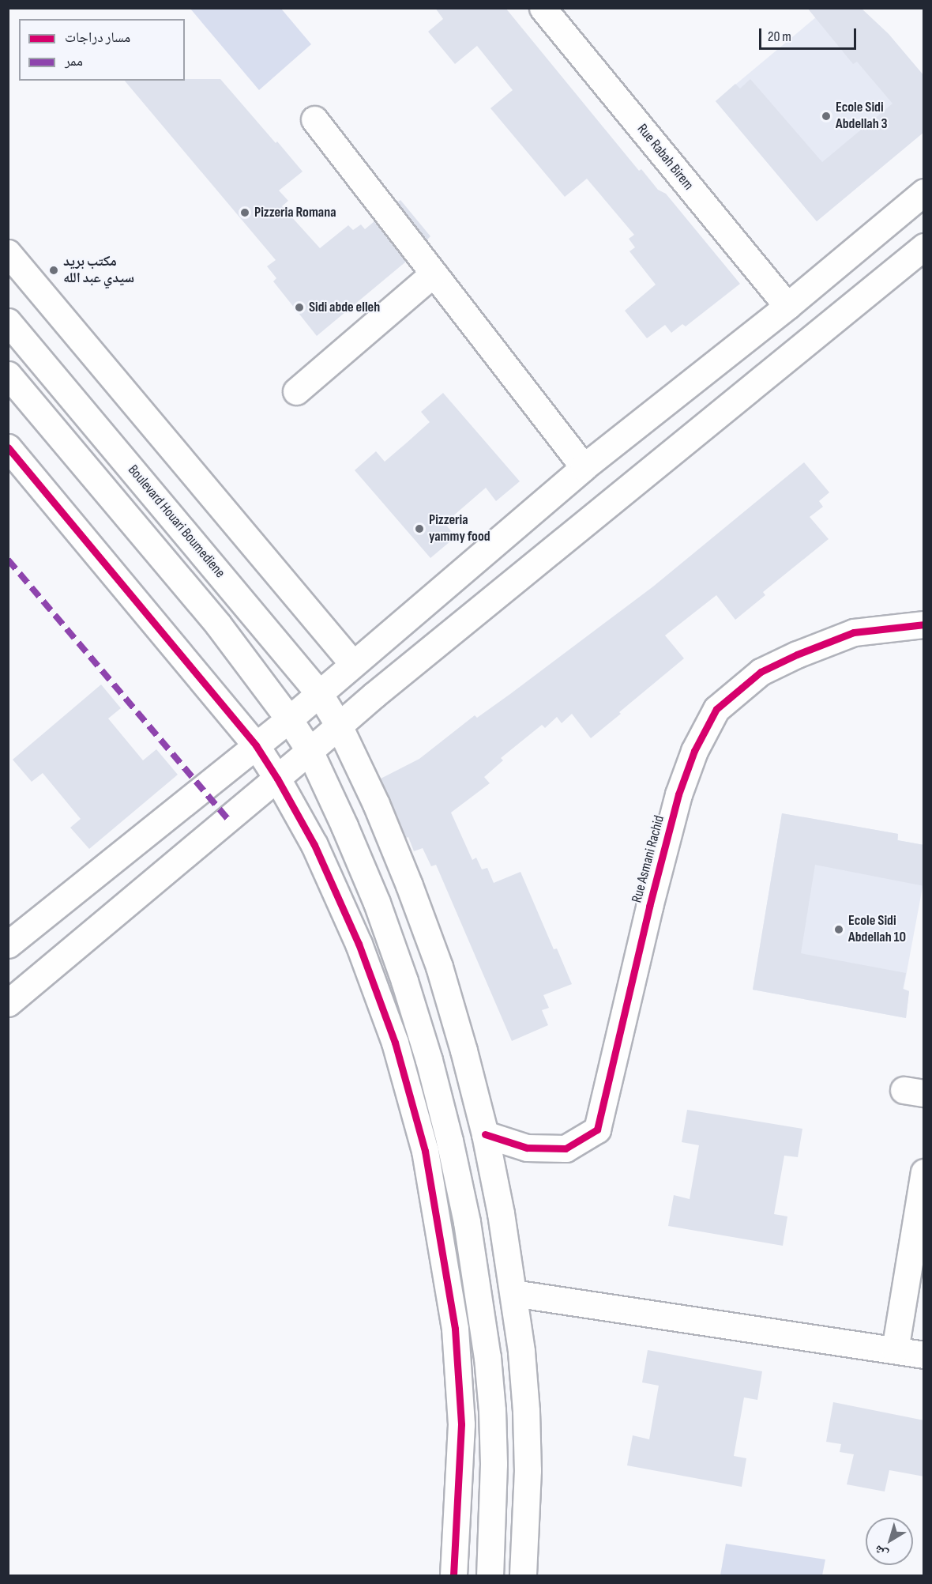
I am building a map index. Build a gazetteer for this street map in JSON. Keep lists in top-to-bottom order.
{
  "streets": {
    "main road": ["Rue Rabah Birem", "Boulevard Houari Boumediene", "Rue Asmani Rachid"]
  },
  "crossings": [
    ["Boulevard Houari Boumediene", "Rue Asmani Rachid"]
  ],
  "places": [
    "Ecole Sidi Abdellah 3",
    "Pizzeria Romana",
    "مكتب بريد سيدي عبد الله",
    "Sidi abde elleh",
    "Pizzeria yammy food",
    "Ecole Sidi Abdellah 10"
  ],
  "legend": ["مسار دراجات", "ممر"],
  "scale_bar": "20 m",
  "north": "bottom left"
}
